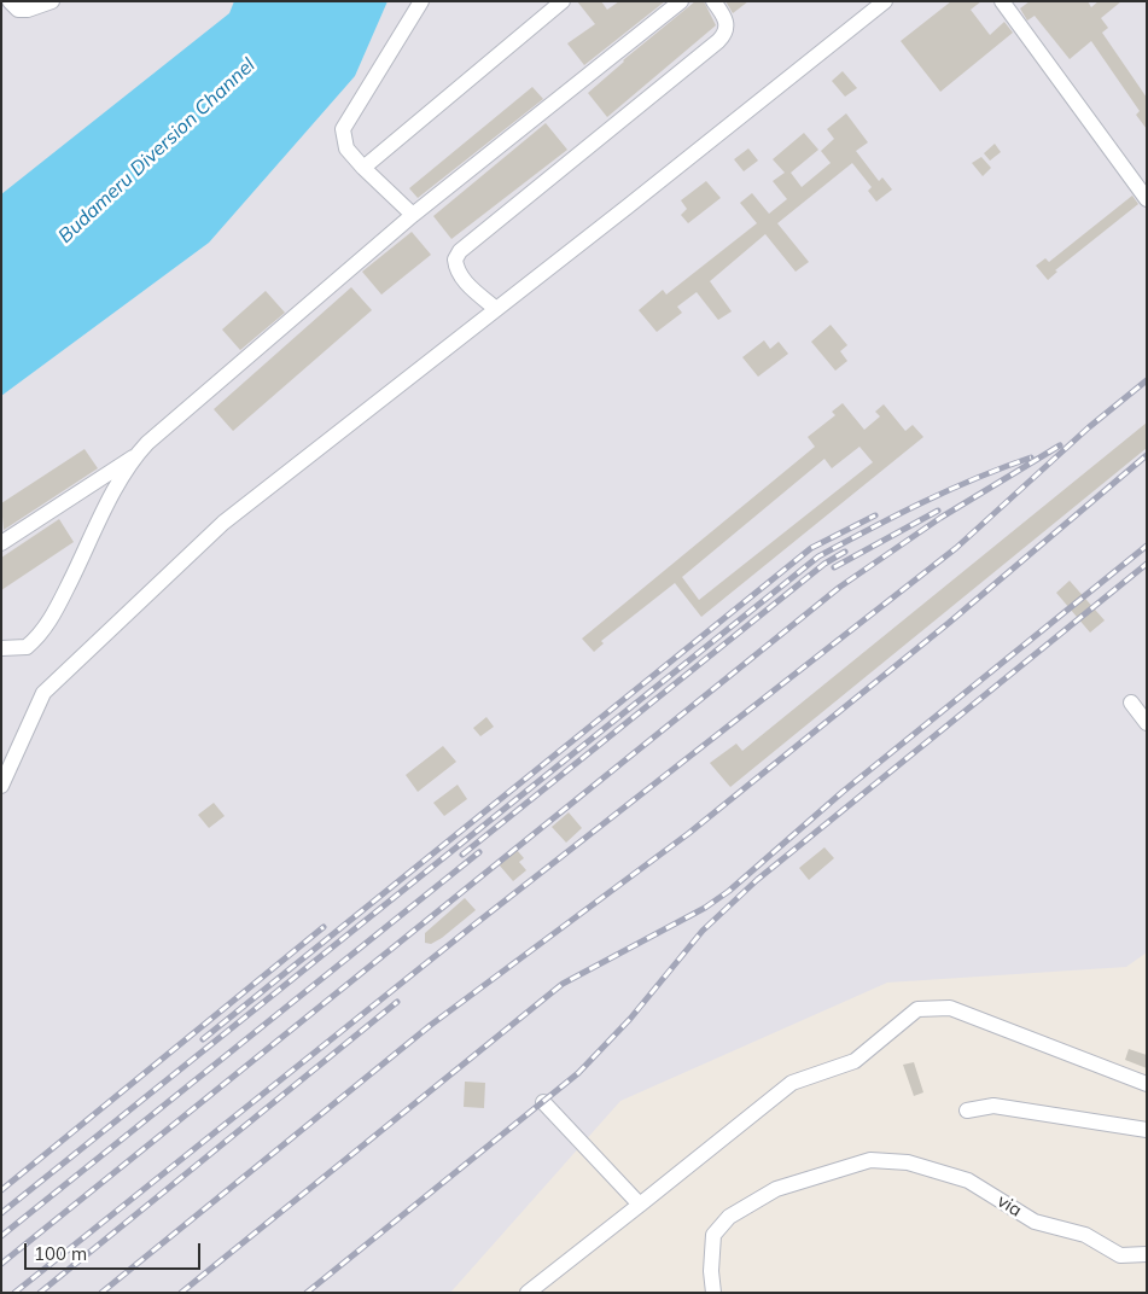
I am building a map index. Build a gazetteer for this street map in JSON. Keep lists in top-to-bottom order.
{
  "streets": {
    "street": ["via"]
  },
  "water": ["Budameru Diversion Channel"],
  "scale_bar": "100 m"
}
